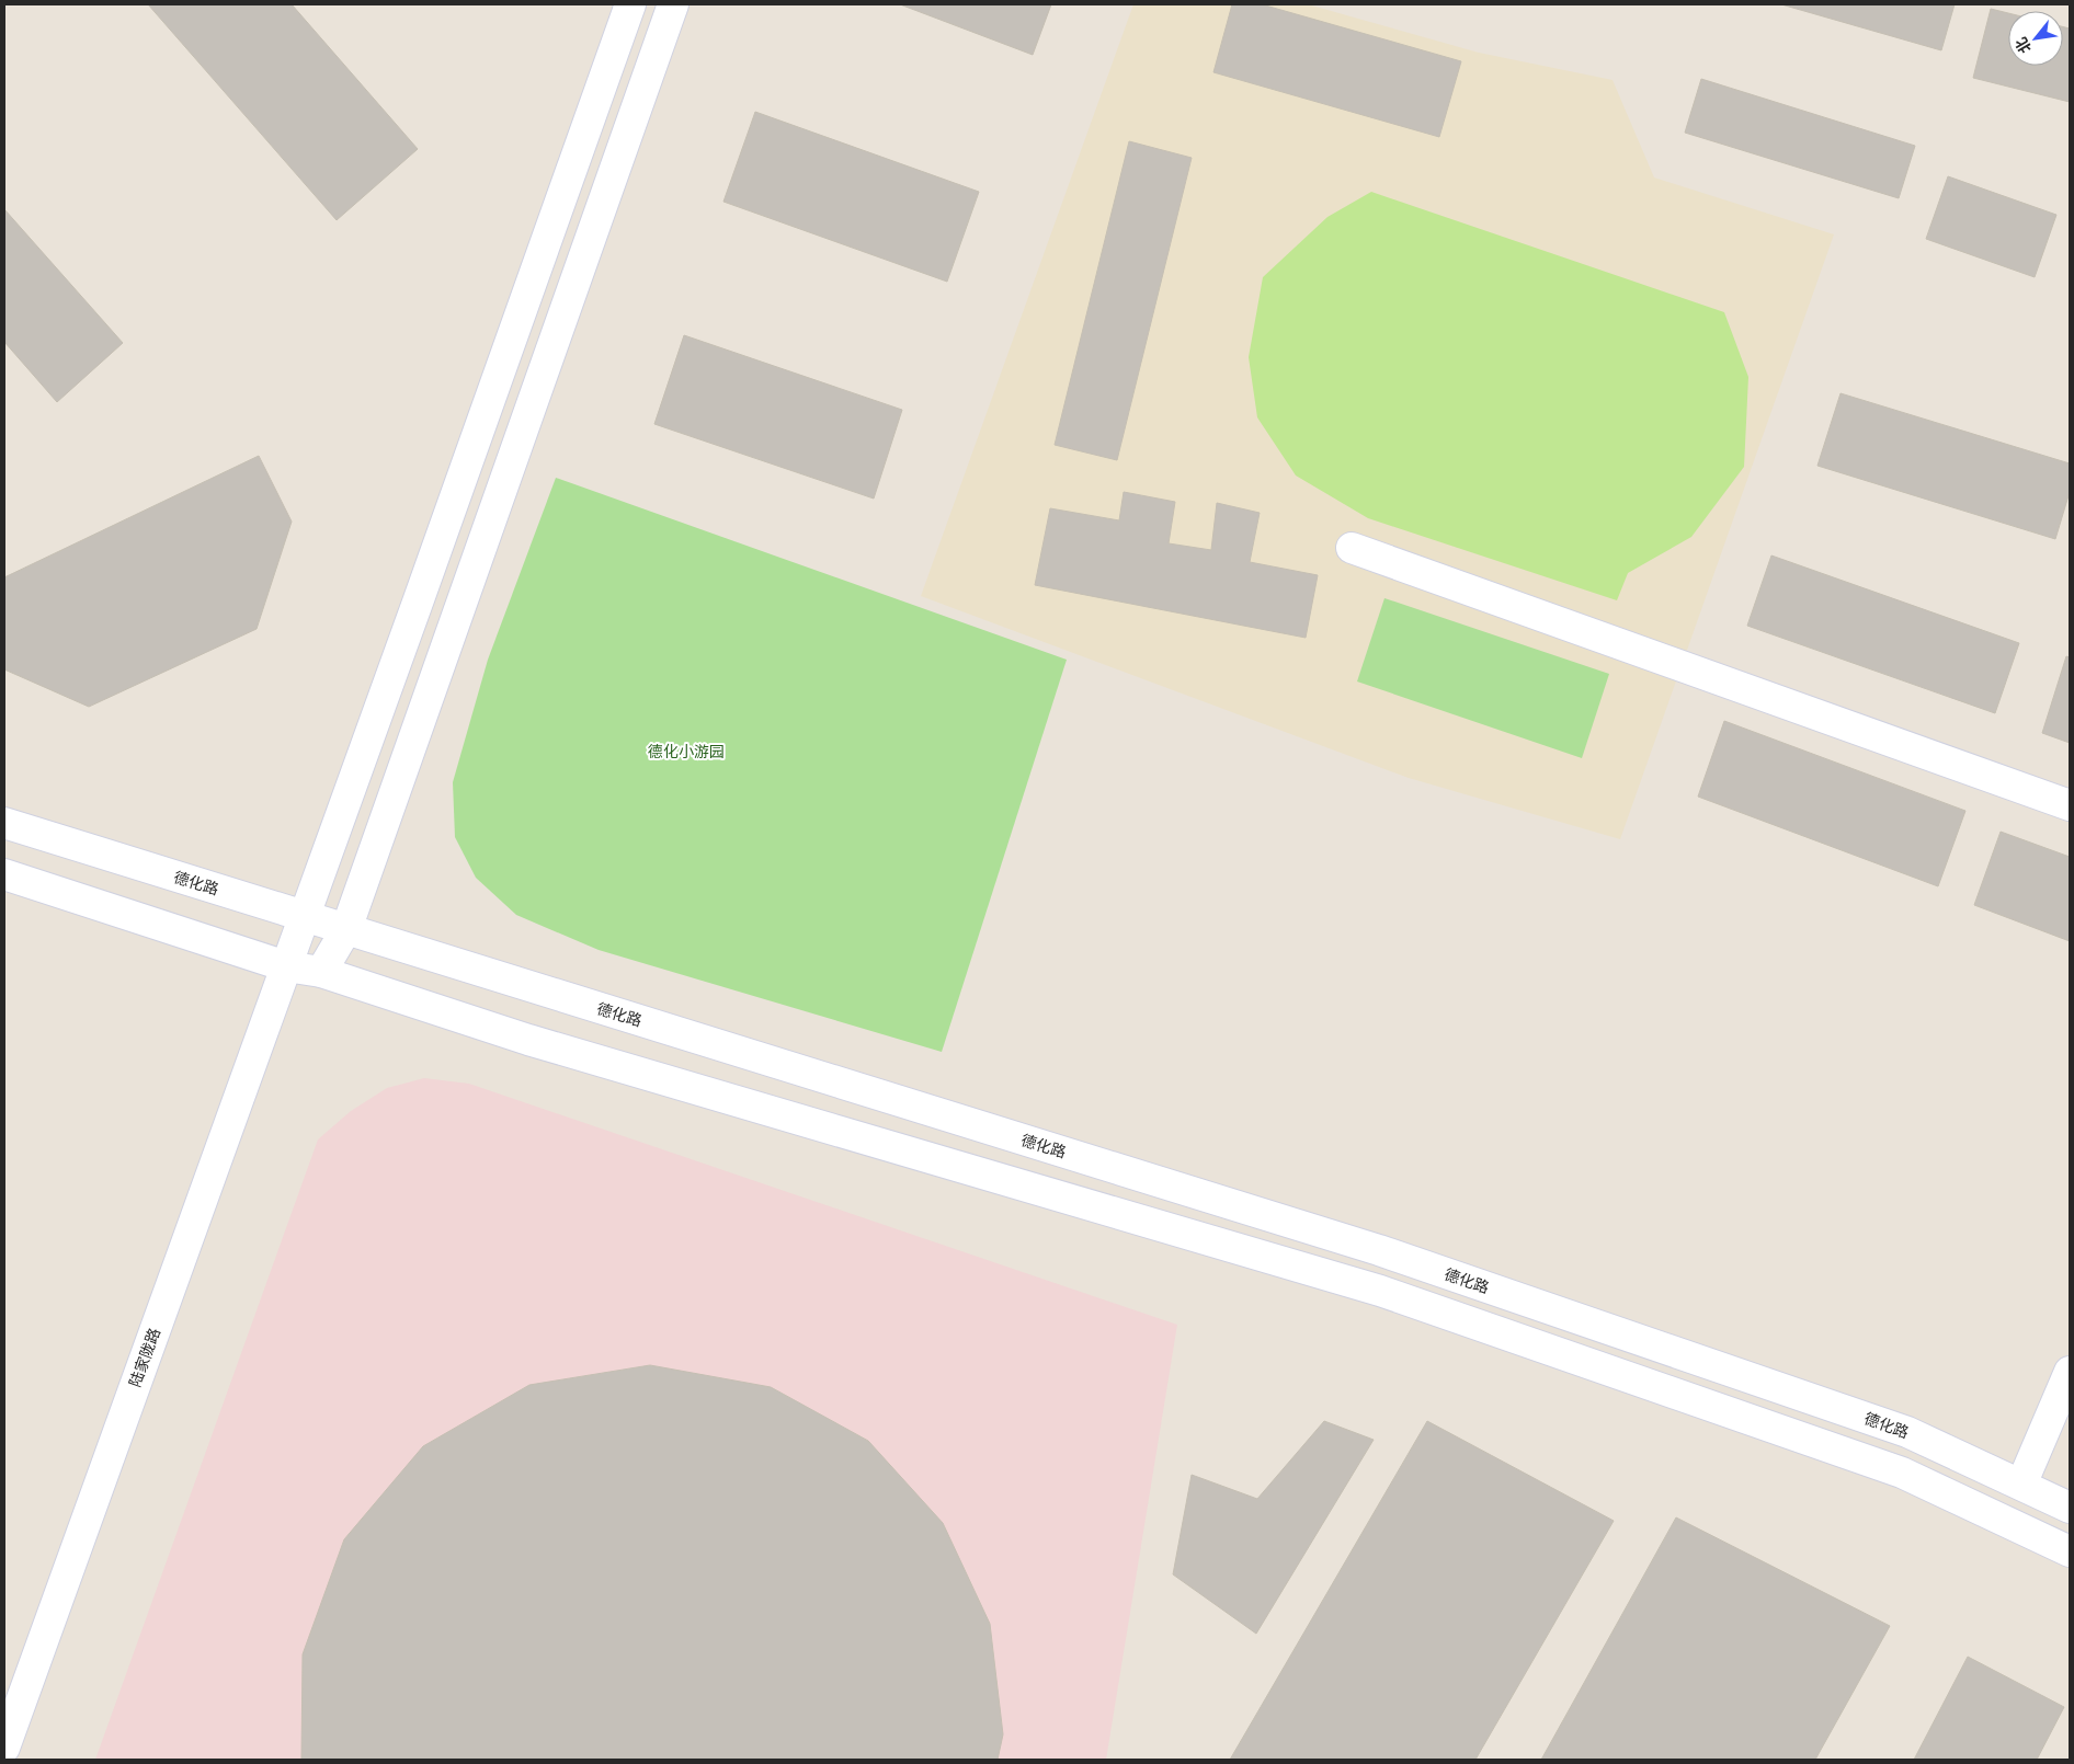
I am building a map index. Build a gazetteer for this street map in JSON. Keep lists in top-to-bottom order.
{
  "streets": {
    "main road": ["德化路", "陆家陇路"]
  },
  "crossings": [
    ["德化路", "陆家陇路"]
  ],
  "parks": ["德化小游园"],
  "north": "bottom left"
}
